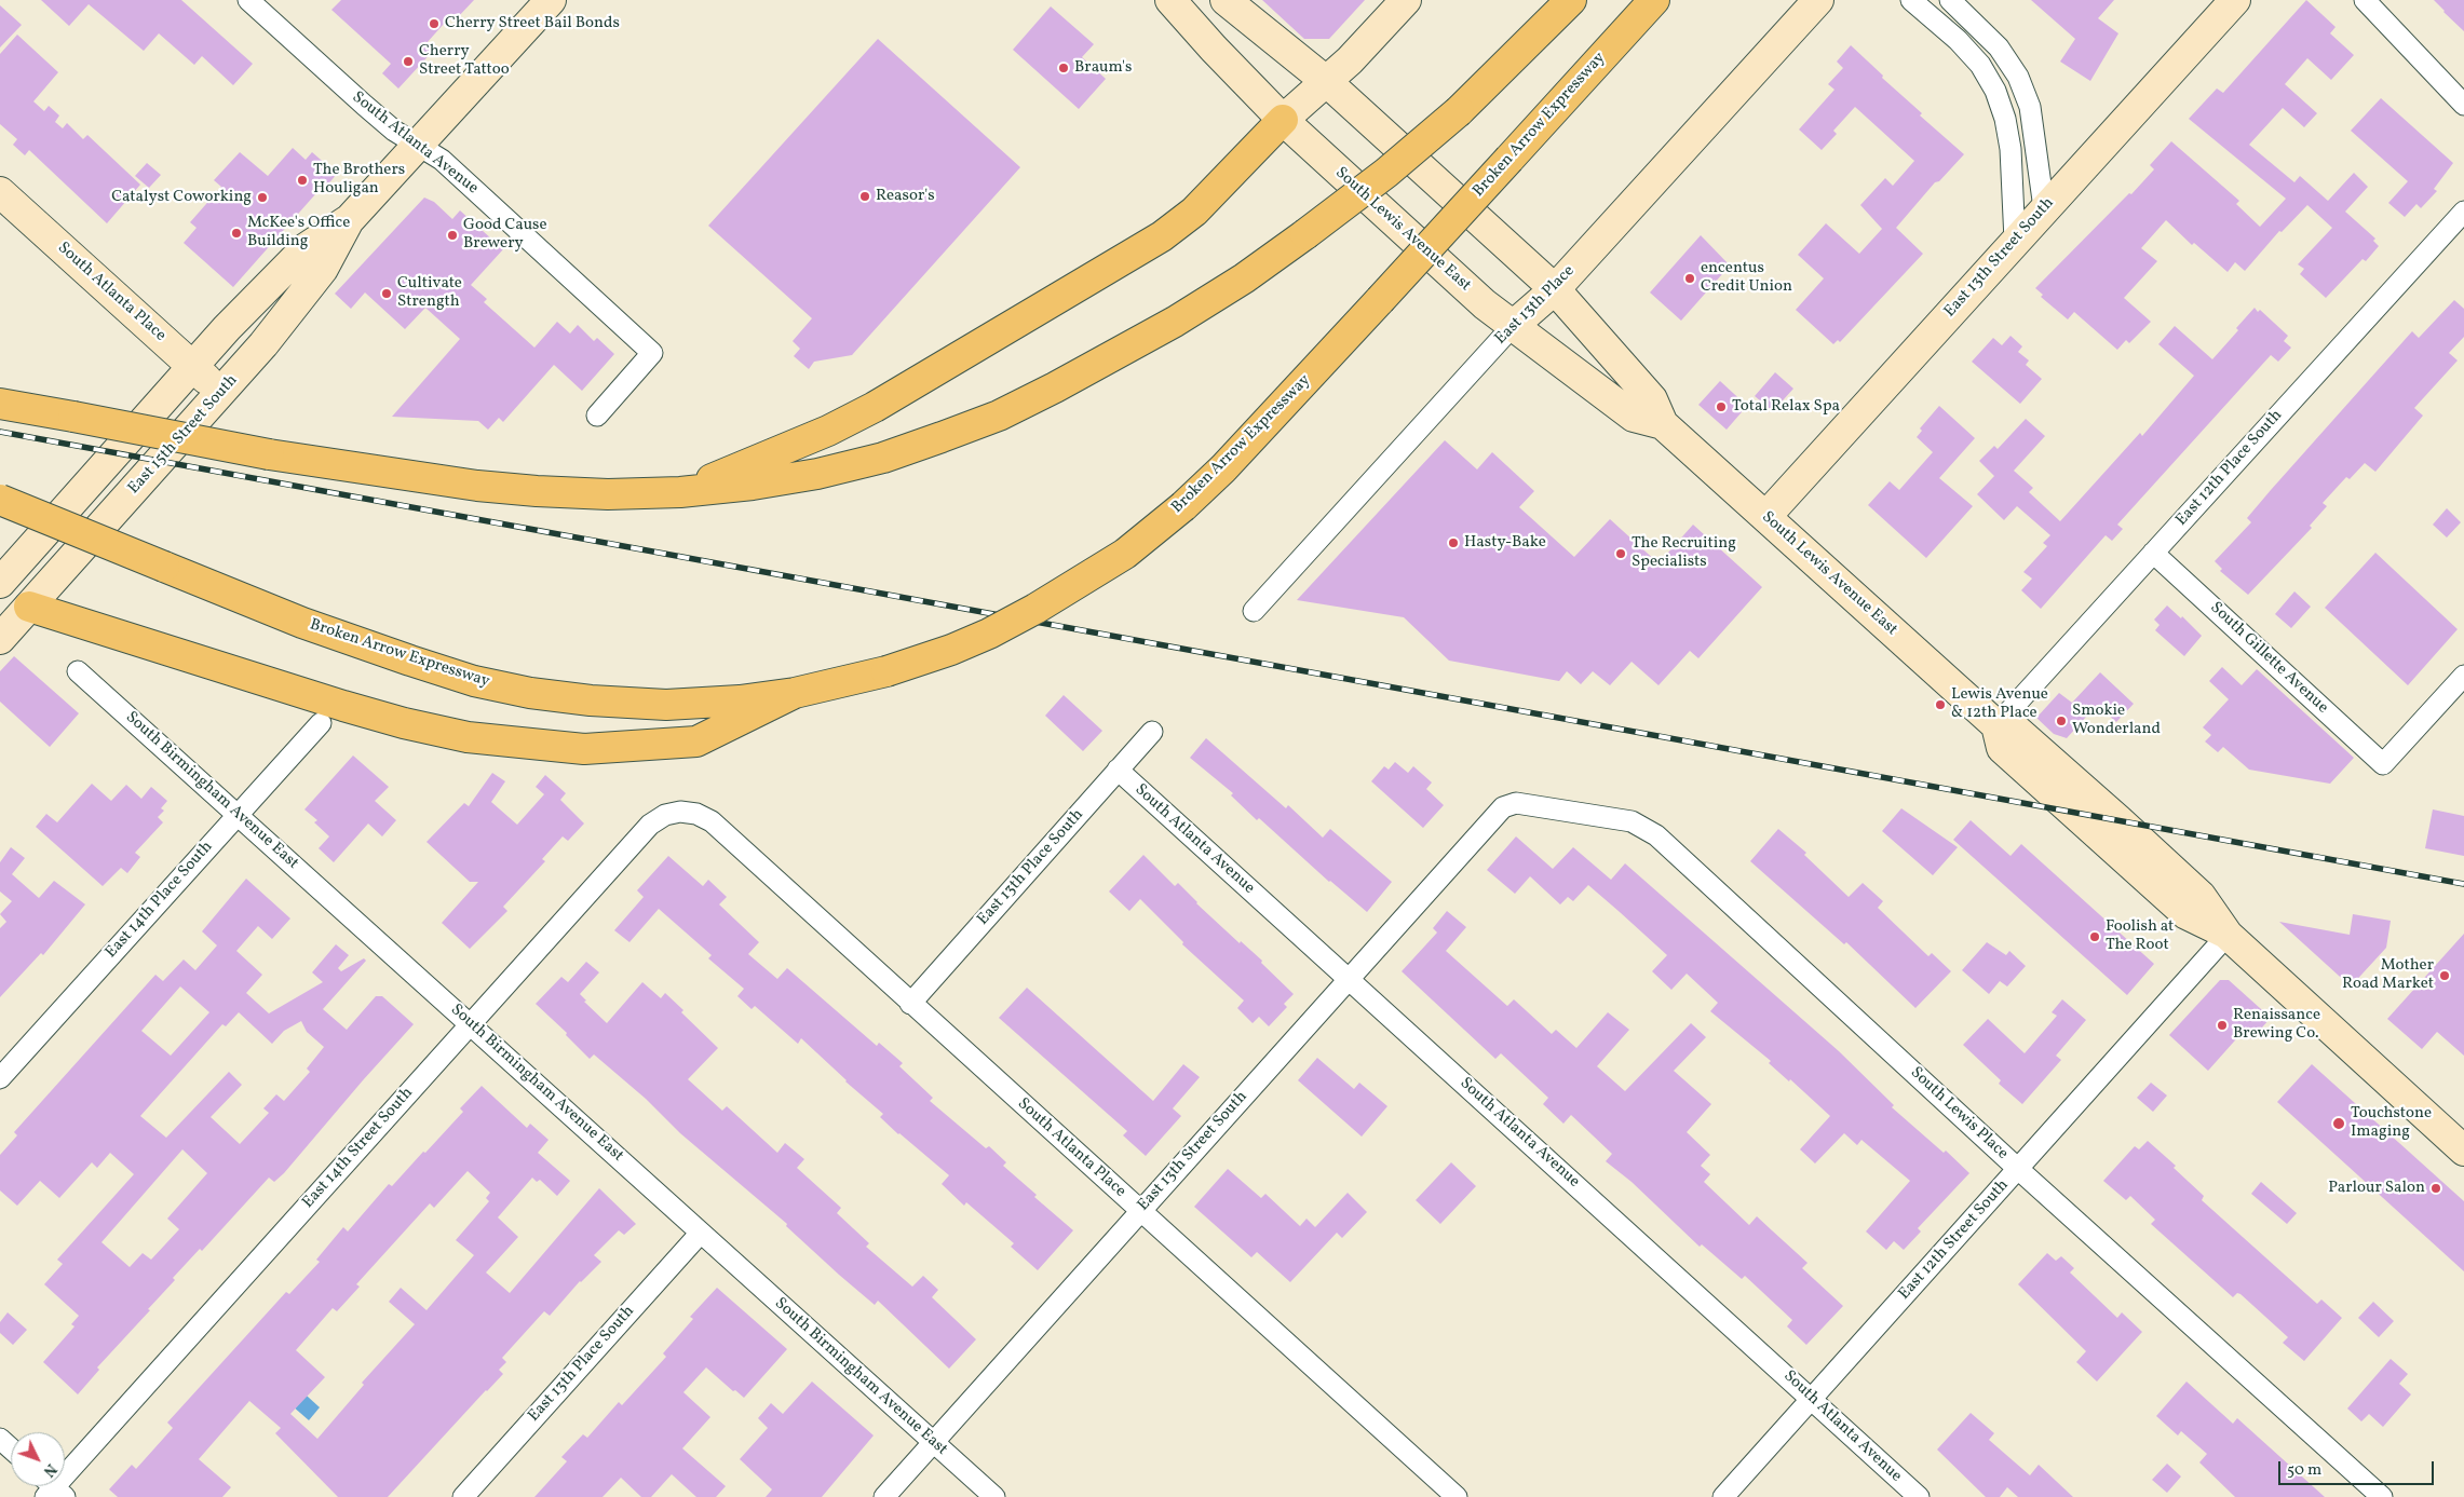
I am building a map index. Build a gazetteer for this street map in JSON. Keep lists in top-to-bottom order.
{
  "streets": {
    "highway": ["Broken Arrow Expressway"],
    "street": [
      "South Atlanta Avenue",
      "South Lewis Avenue East",
      "East 13th Street South",
      "South Atlanta Place",
      "East 13th Place",
      "East 15th Street South",
      "East 12th Place South",
      "South Gillette Avenue",
      "South Birmingham Avenue East",
      "East 13th Place South",
      "East 14th Place South",
      "South Lewis Place",
      "East 14th Street South",
      "East 12th Street South"
    ]
  },
  "crossings": [
    ["South Atlanta Avenue", "East 13th Street South"],
    ["South Atlanta Avenue", "East 15th Street South"],
    ["South Atlanta Avenue", "East 13th Place South"],
    ["South Atlanta Avenue", "East 12th Street South"],
    ["South Lewis Avenue East", "East 13th Street South"],
    ["South Lewis Avenue East", "East 13th Place"],
    ["South Lewis Avenue East", "East 12th Place South"],
    ["South Lewis Avenue East", "East 12th Street South"],
    ["East 13th Street South", "South Atlanta Place"],
    ["East 13th Street South", "South Birmingham Avenue East"],
    ["East 13th Street South", "South Lewis Place"],
    ["South Atlanta Place", "East 15th Street South"],
    ["South Atlanta Place", "East 13th Place South"],
    ["South Atlanta Place", "East 14th Street South"],
    ["East 12th Place South", "South Gillette Avenue"],
    ["South Birmingham Avenue East", "East 13th Place South"],
    ["South Birmingham Avenue East", "East 14th Place South"],
    ["South Birmingham Avenue East", "East 14th Street South"],
    ["South Lewis Place", "East 12th Street South"]
  ],
  "places": [
    "Cherry Street Bail Bonds",
    "Cherry Street Tattoo",
    "Braum's",
    "The Brothers Houligan",
    "Reasor's",
    "Catalyst Coworking",
    "McKee's Office Building",
    "Good Cause Brewery",
    "encentus Credit Union",
    "Cultivate Strength",
    "Total Relax Spa",
    "Hasty-Bake",
    "The Recruiting Specialists",
    "Lewis Avenue & 12th Place",
    "Smokie Wonderland",
    "Foolish at The Root",
    "Mother Road Market",
    "Renaissance Brewing Co.",
    "Touchstone Imaging",
    "Parlour Salon"
  ],
  "scale_bar": "50 m",
  "north": "bottom right"
}
